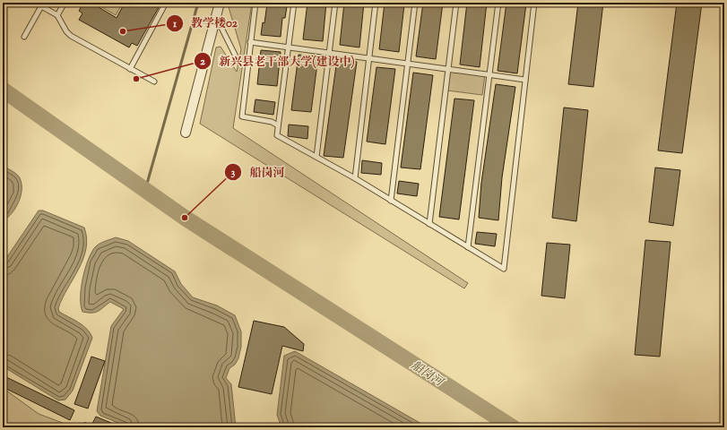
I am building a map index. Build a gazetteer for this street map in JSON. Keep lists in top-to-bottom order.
{
  "water": ["船岗河"],
  "places": ["教学楼02", "新兴县老干部大学(建设中)", "船岗河"]
}
